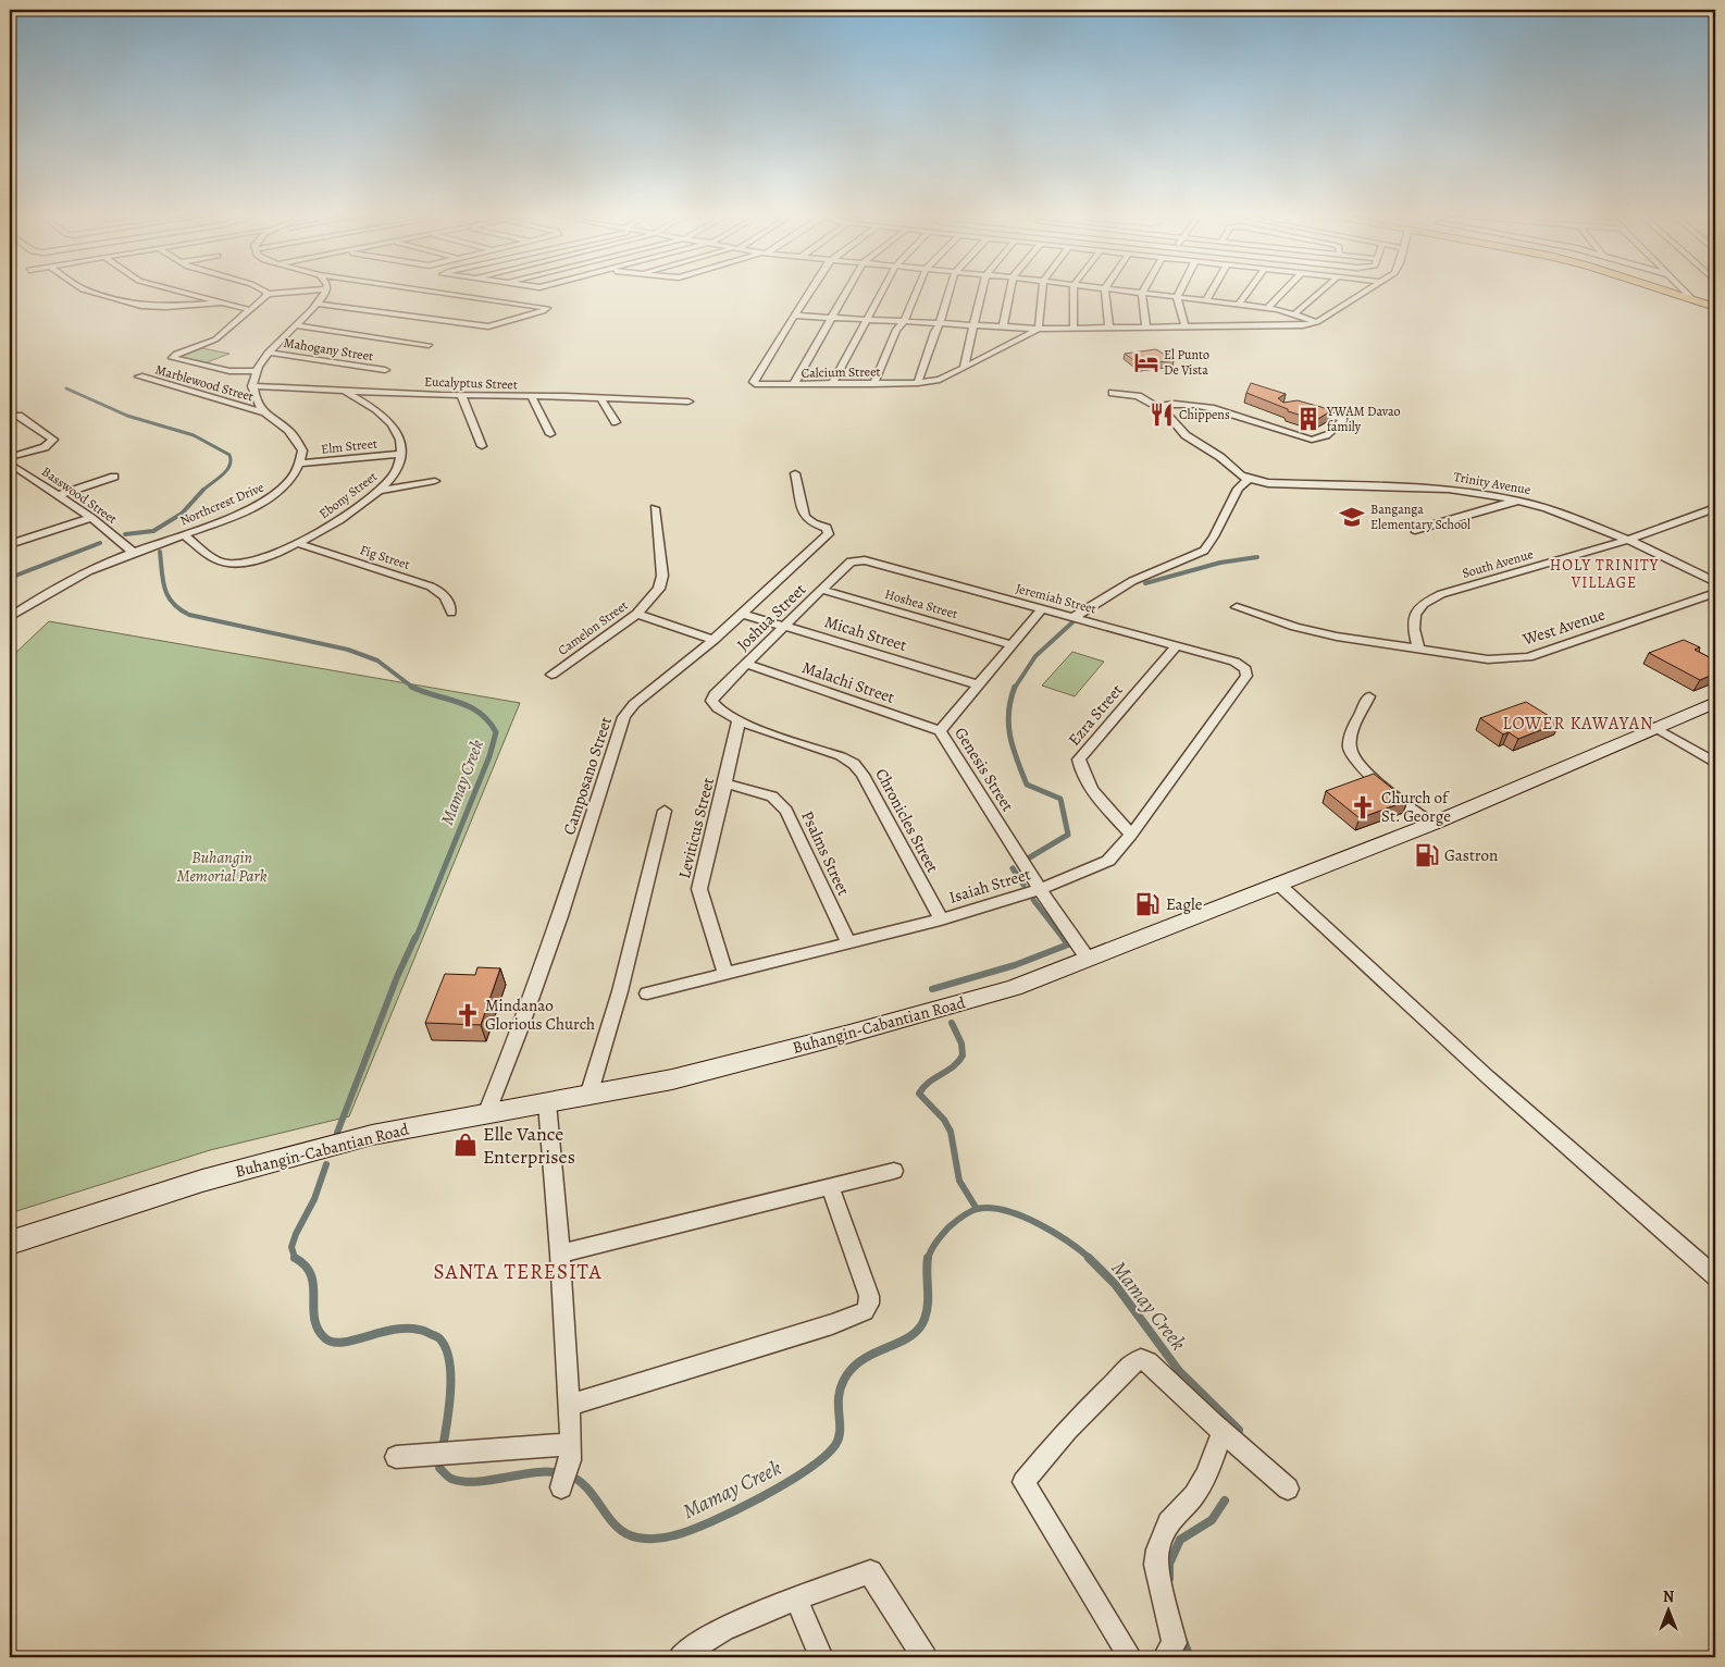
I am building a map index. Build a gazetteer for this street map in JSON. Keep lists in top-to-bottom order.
{
  "streets": {
    "main road": ["Buhangin-Cabantian Road"],
    "street": [
      "Mahogany Street",
      "Calcium Street",
      "Marblewood Street",
      "Eucalyptus Street",
      "Elm Street",
      "Trinity Avenue",
      "Basswood Street",
      "Ebony Street",
      "Northcrest Drive",
      "Fig Street",
      "South Avenue",
      "Jeremiah Street",
      "Hoshea Street",
      "Joshua Street",
      "West Avenue",
      "Camelon Street",
      "Micah Street",
      "Malachi Street",
      "Ezra Street",
      "Genesis Street",
      "Camposano Street",
      "Chronicles Street",
      "Leviticus Street",
      "Psalms Street",
      "Isaiah Street"
    ]
  },
  "crossings": [
    ["Elm Street", "Ebony Street"],
    ["Elm Street", "Northcrest Drive"],
    ["Trinity Avenue", "South Avenue"],
    ["Basswood Street", "Northcrest Drive"],
    ["Ebony Street", "Northcrest Drive"],
    ["Ebony Street", "Fig Street"],
    ["South Avenue", "West Avenue"],
    ["Jeremiah Street", "Joshua Street"],
    ["Jeremiah Street", "Ezra Street"],
    ["Jeremiah Street", "Genesis Street"],
    ["Jeremiah Street", "Isaiah Street"],
    ["Hoshea Street", "Joshua Street"],
    ["Hoshea Street", "Genesis Street"],
    ["Joshua Street", "Micah Street"],
    ["Joshua Street", "Malachi Street"],
    ["Joshua Street", "Chronicles Street"],
    ["Micah Street", "Genesis Street"],
    ["Micah Street", "Camposano Street"],
    ["Malachi Street", "Genesis Street"],
    ["Ezra Street", "Isaiah Street"],
    ["Genesis Street", "Isaiah Street"],
    ["Genesis Street", "Buhangin-Cabantian Road"],
    ["Camposano Street", "Buhangin-Cabantian Road"],
    ["Chronicles Street", "Leviticus Street"],
    ["Chronicles Street", "Isaiah Street"],
    ["Leviticus Street", "Psalms Street"],
    ["Leviticus Street", "Isaiah Street"],
    ["Psalms Street", "Isaiah Street"]
  ],
  "districts": ["HOLY TRINITY VILLAGE", "LOWER KAWAYAN", "SANTA TERESITA"],
  "water": ["Mamay Creek"],
  "parks": ["Buhangin Memorial Park"],
  "places": {
    "hotel": ["El Punto De Vista"],
    "restaurant": ["Chippens"],
    "building": ["YWAM Davao family"],
    "school or university": ["Banganga Elementary School"],
    "church": ["Church of St. George", "Mindanao Glorious Church"],
    "fuel station": ["Gastron", "Eagle"],
    "shop": ["Elle Vance Enterprises"]
  },
  "north": "top"
}
